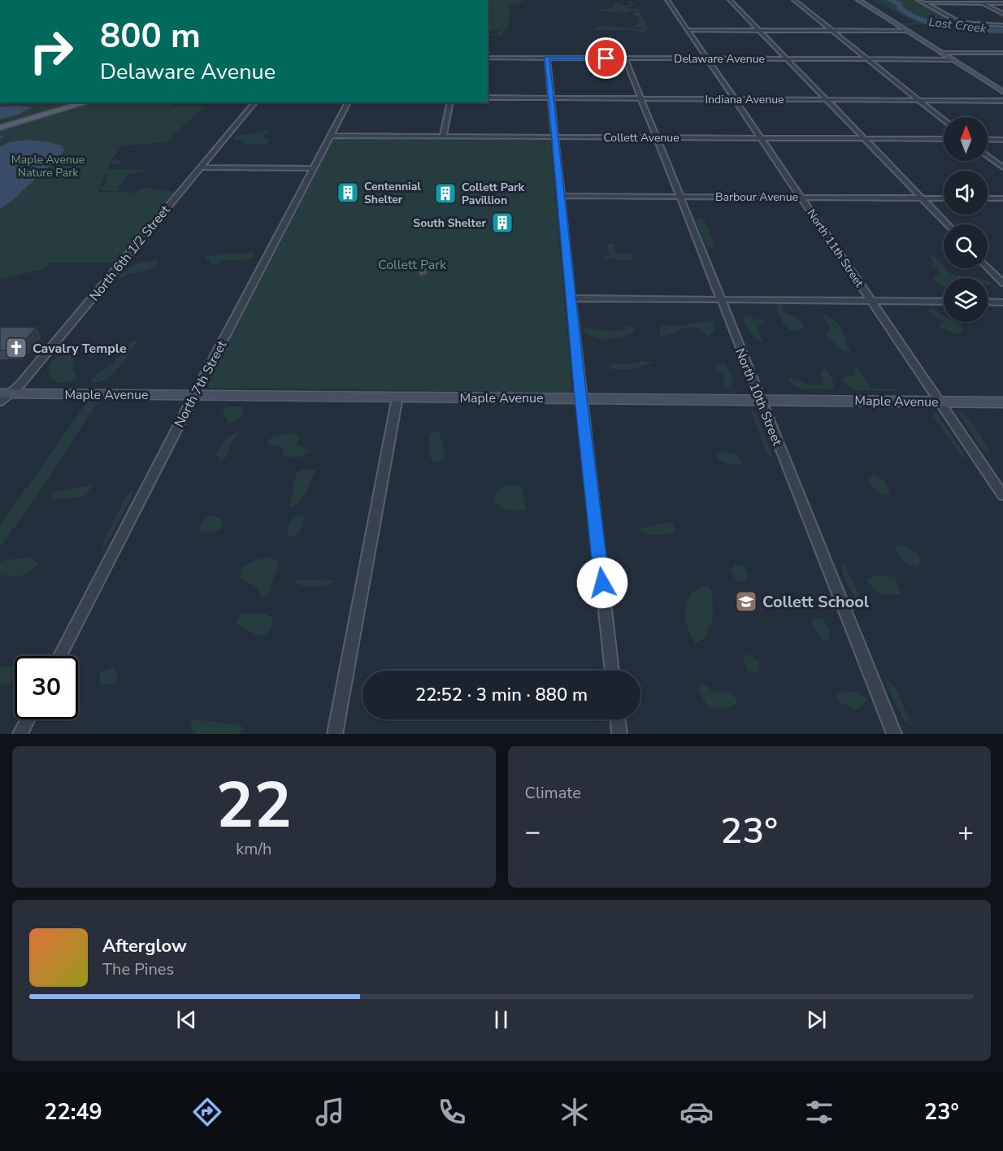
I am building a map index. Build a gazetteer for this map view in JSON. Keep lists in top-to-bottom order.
{
  "streets": {
    "main road": ["Maple Avenue"],
    "street": [
      "Delaware Avenue",
      "Indiana Avenue",
      "Collett Avenue",
      "Barbour Avenue",
      "North 11th Street",
      "North 6th 1/2 Street",
      "North 7th Street",
      "North 10th Street"
    ]
  },
  "crossings": [
    ["Delaware Avenue", "North 11th Street"],
    ["Delaware Avenue", "North 10th Street"],
    ["Indiana Avenue", "North 11th Street"],
    ["Indiana Avenue", "North 10th Street"],
    ["Collett Avenue", "North 11th Street"],
    ["Collett Avenue", "North 7th Street"],
    ["Collett Avenue", "North 10th Street"],
    ["Barbour Avenue", "North 11th Street"],
    ["Barbour Avenue", "North 10th Street"],
    ["North 11th Street", "Maple Avenue"],
    ["North 6th 1/2 Street", "Maple Avenue"],
    ["North 7th Street", "Maple Avenue"],
    ["Maple Avenue", "North 10th Street"]
  ],
  "water": ["Lost Creek"],
  "parks": ["Maple Avenue Nature Park", "Collett Park"],
  "places": {
    "building": ["Centennial Shelter", "Collett Park Pavillion", "South Shelter"],
    "church": ["Cavalry Temple"],
    "school or university": ["Collett School"]
  },
  "north": "top",
  "page": {
    "turn": ["800 m", "Delaware Avenue"],
    "limit": "30",
    "trip": "22:52 · 3 min · 880 m",
    "tile": [
      ["22", "km/h"],
      "Climate"
    ],
    "heat": ["−", "23°", "+"],
    "song": ["Afterglow", "The Pines"],
    "tabs": ["22:49", "23°"]
  }
}
